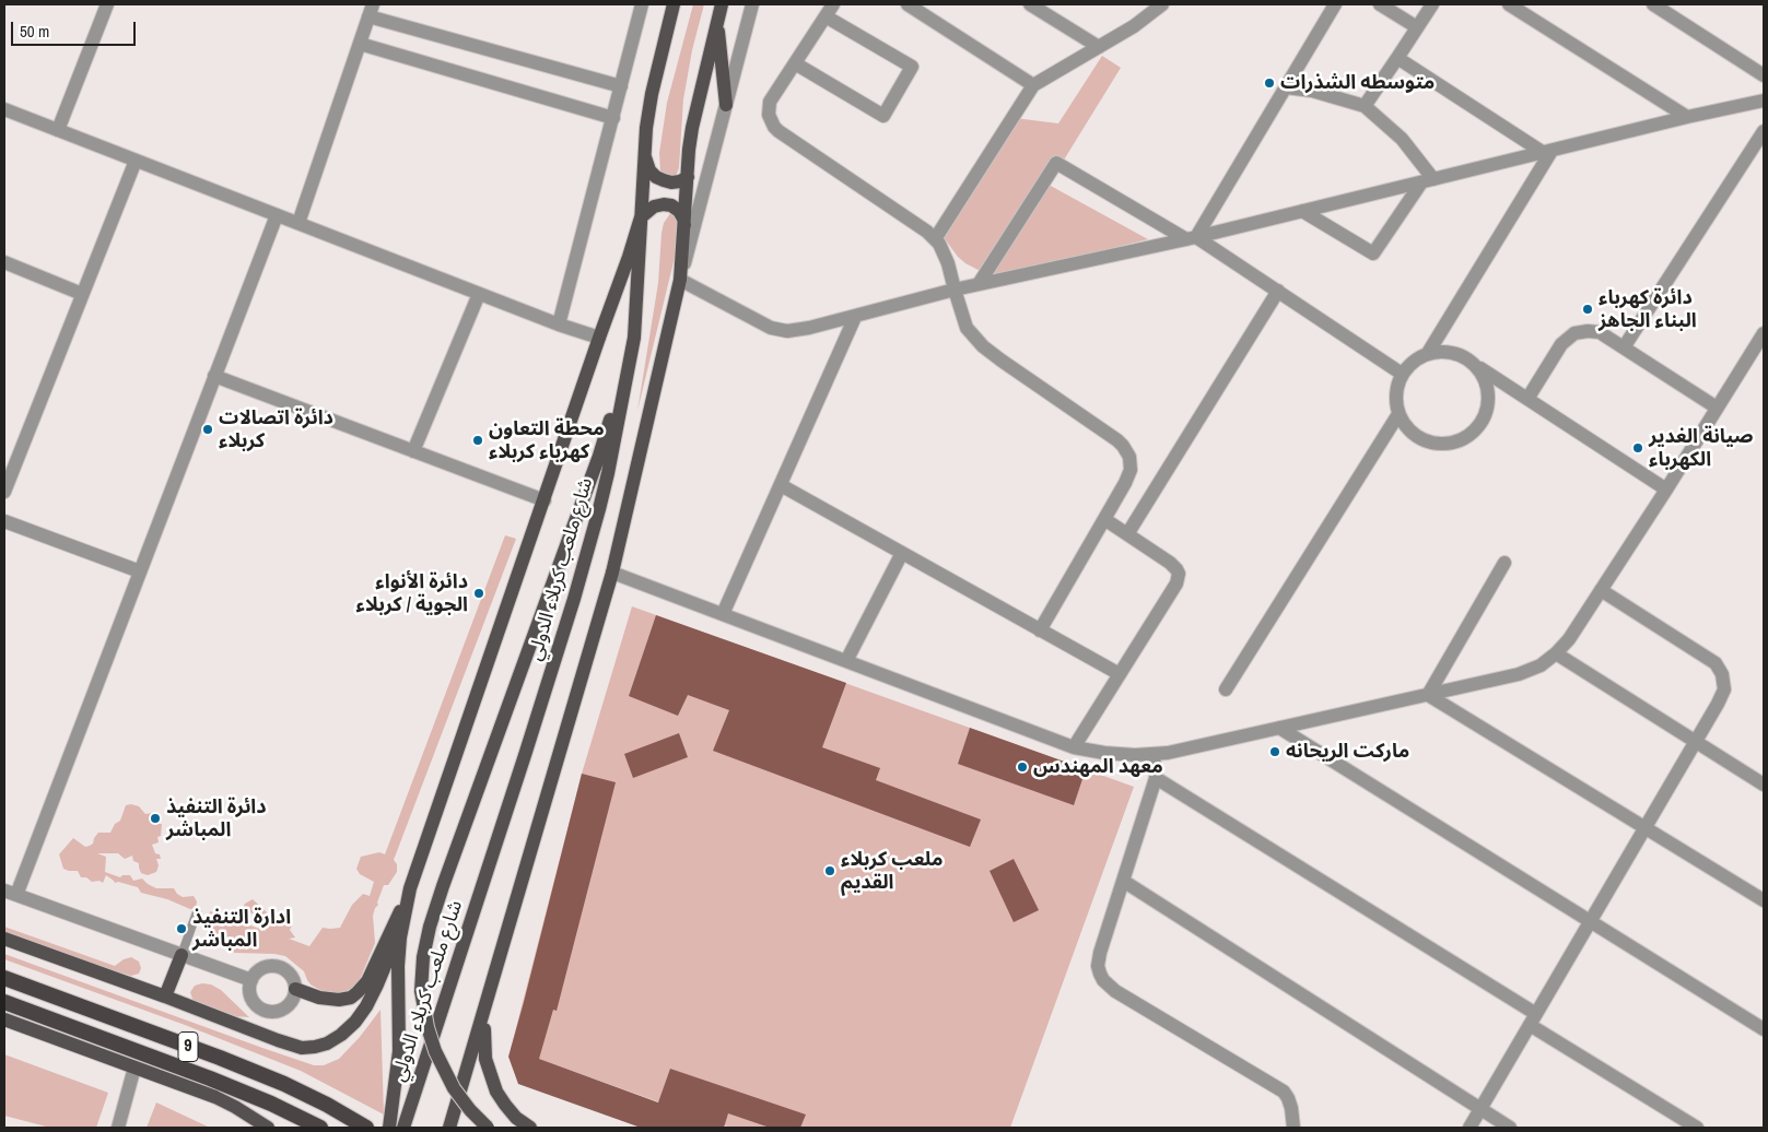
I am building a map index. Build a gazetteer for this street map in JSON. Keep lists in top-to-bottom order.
{
  "streets": {
    "highway": ["9"],
    "main road": ["شارع ملعب كربلاء الدولي"]
  },
  "places": [
    "متوسطه الشذرات",
    "دائرة كهرباء البناء الجاهز",
    "دائرة اتصالات كربلاء",
    "محطة التعاون كهرباء كربلاء",
    "صيانة الغدير الكهرباء",
    "دائرة الأنواء الجوية / كربلاء",
    "ماركت الريحانه",
    "معهد المهندس",
    "دائرة التنفيذ المباشر",
    "ملعب كربلاء القديم",
    "ادارة التنفيذ المباشر"
  ],
  "scale_bar": "50 m"
}
